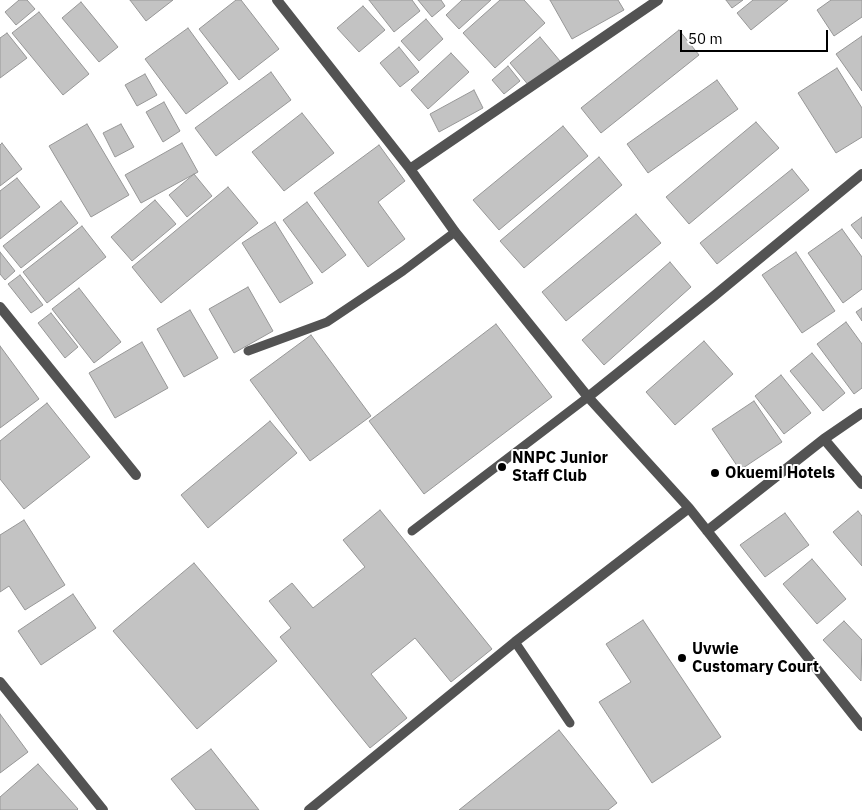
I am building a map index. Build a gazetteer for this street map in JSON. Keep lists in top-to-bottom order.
{
  "places": ["NNPC Junior Staff Club", "Okuemi Hotels", "Uvwie Customary Court"],
  "scale_bar": "50 m"
}
